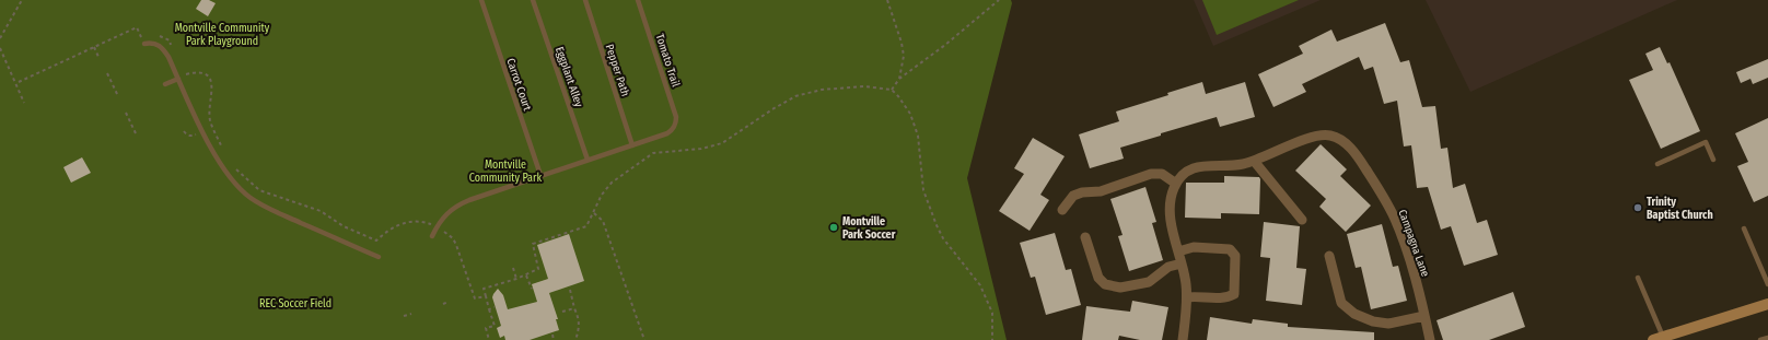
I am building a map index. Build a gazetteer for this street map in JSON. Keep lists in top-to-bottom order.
{
  "streets": {
    "street": ["Campagna Lane"],
    "lane": [
      "Tomato Trail",
      "Pepper Path",
      "Eggplant Alley",
      "Carrot Court"
    ]
  },
  "crossings": [
    ["Tomato Trail", "Pepper Path"]
  ],
  "parks": ["Montville Community Park Playground", "Montville Community Park", "REC Soccer Field"],
  "places": ["Trinity Baptist Church", "Montville Park Soccer"]
}
